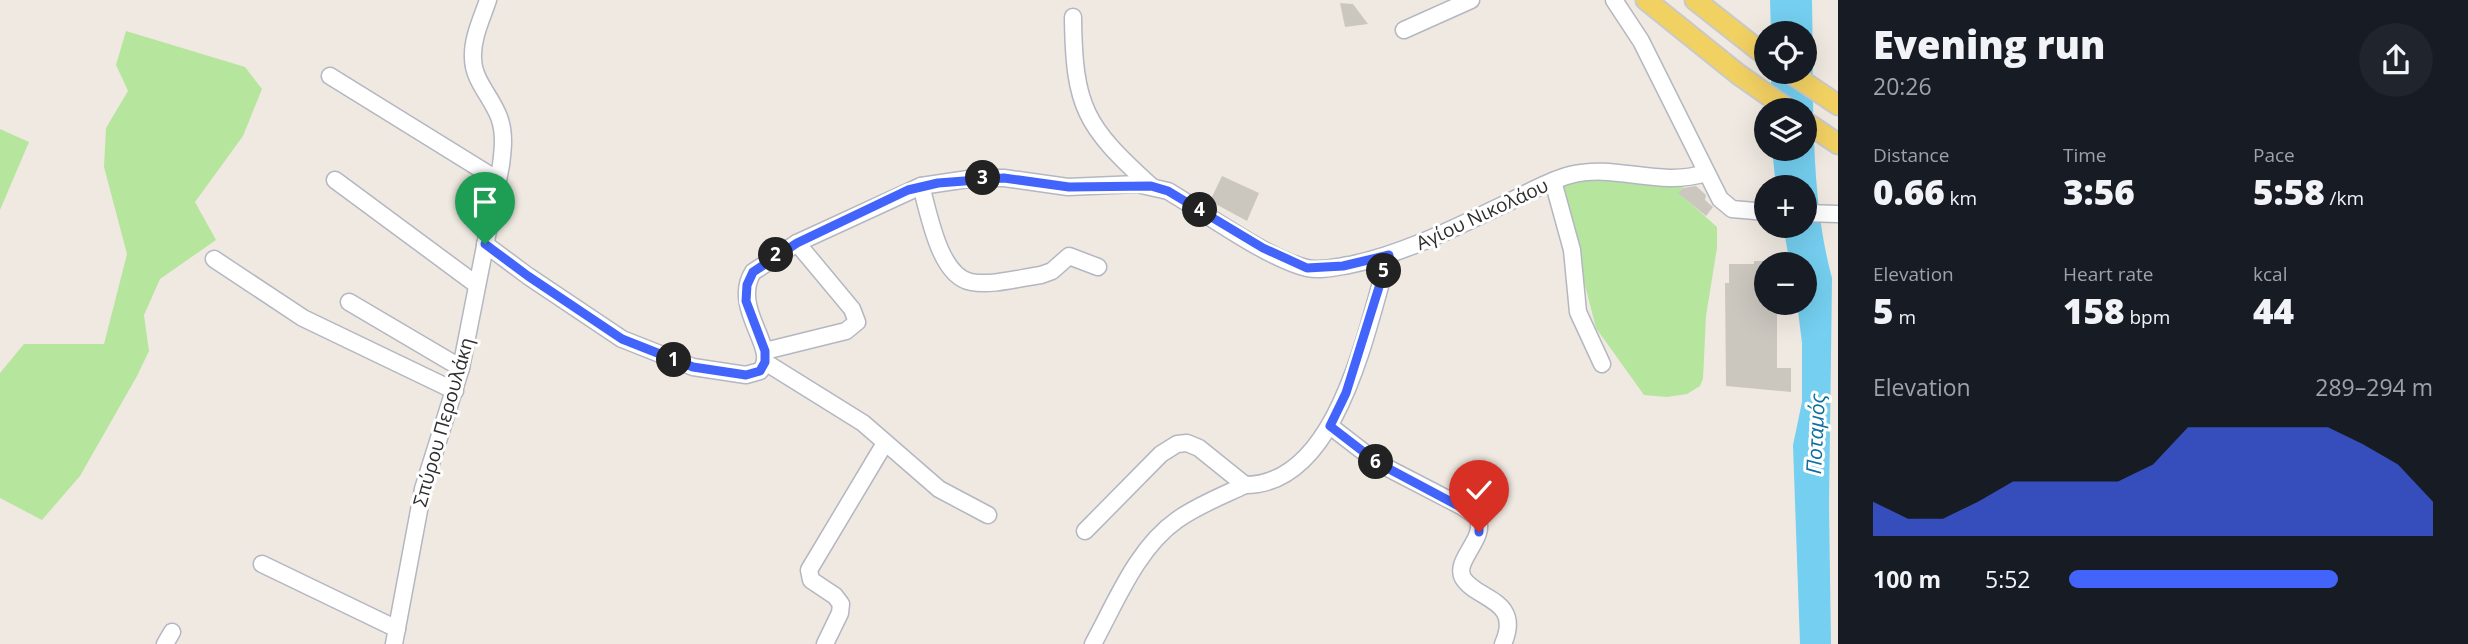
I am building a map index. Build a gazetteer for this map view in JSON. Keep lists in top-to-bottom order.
{
  "streets": {
    "street": ["Αγίου Νικολάου", "Σπύρου Περουλάκη"]
  },
  "water": ["Ποταμός"],
  "page": {
    "heading": ["Evening run", "20:26"],
    "map_buttons": ["+", "−"],
    "stats": [
      ["Distance", "0.66 km"],
      ["Time", "3:56"],
      ["Pace", "5:58 /km"],
      ["Elevation", "5 m"],
      ["Heart rate", "158 bpm"],
      ["kcal", "44"]
    ],
    "pins": [
      "3",
      "4",
      "2",
      "5",
      "1",
      "6"
    ],
    "chart": ["Elevation", "289–294 m"],
    "list": [
      {
        "name": "100 m",
        "note": "5:52"
      }
    ]
  }
}
